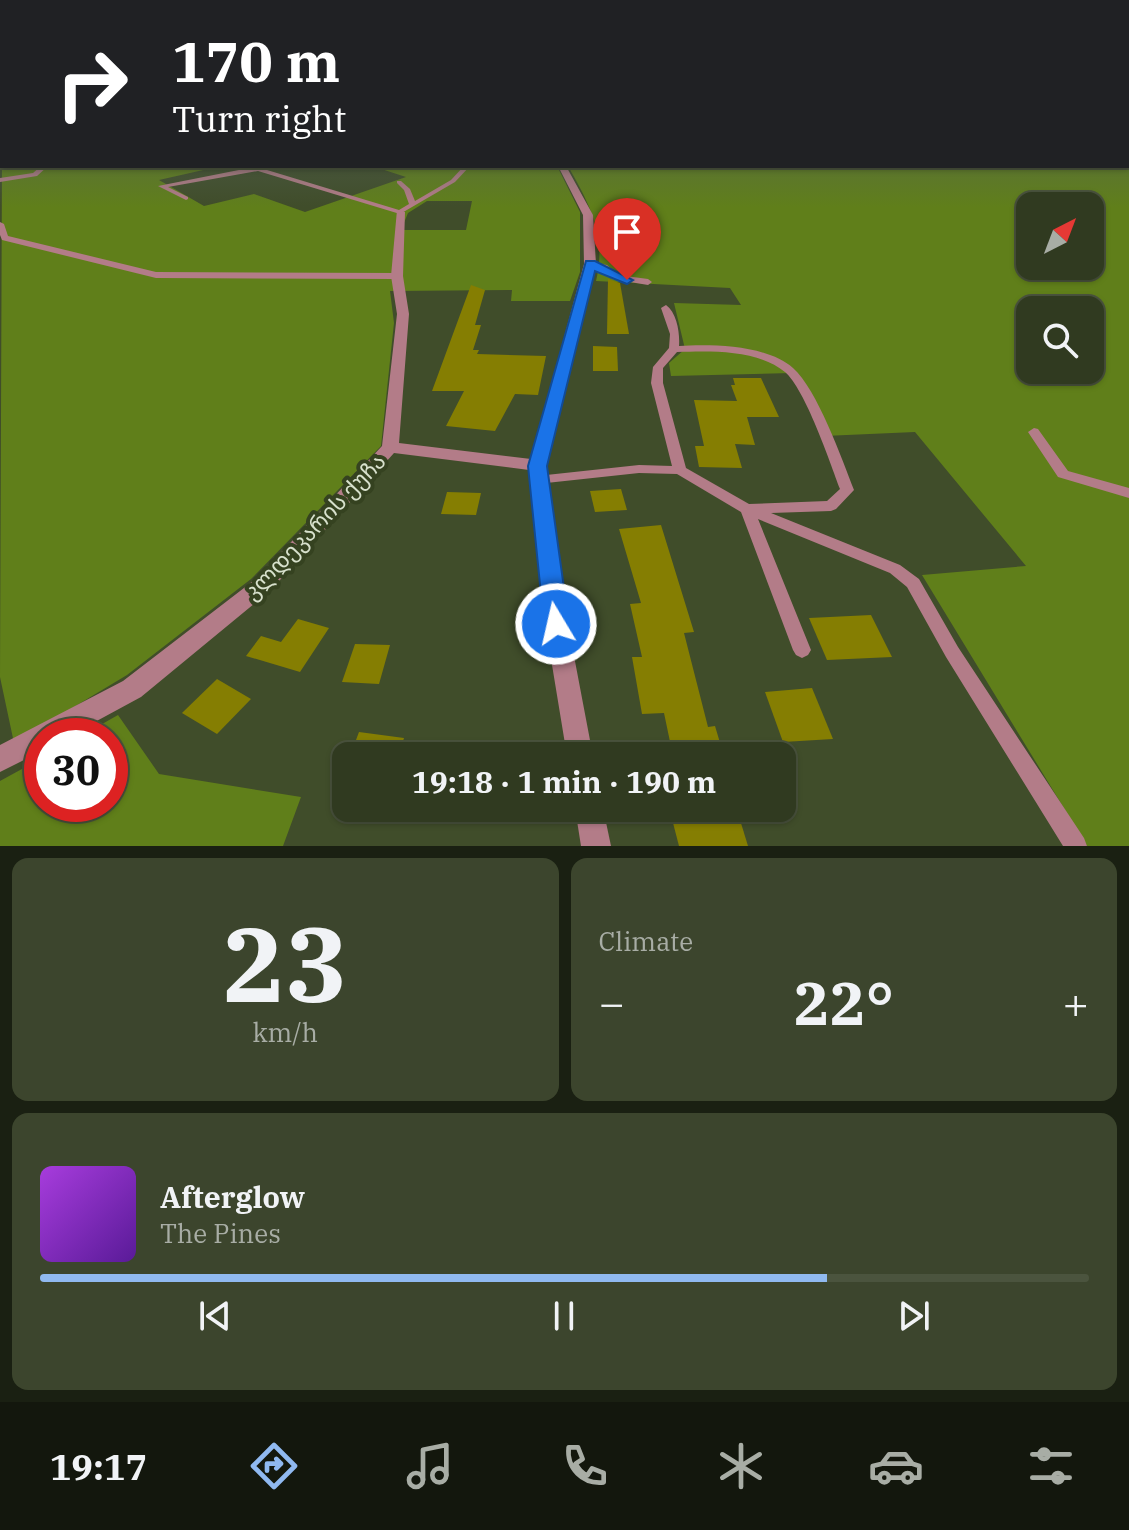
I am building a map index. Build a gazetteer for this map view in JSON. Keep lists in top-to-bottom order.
{
  "streets": {
    "street": ["კლდეკარის ქუჩა"]
  },
  "north": "top right",
  "page": {
    "turn": ["170 m", "Turn right"],
    "limit": "30",
    "trip": "19:18 · 1 min · 190 m",
    "tile": [
      ["23", "km/h"],
      "Climate"
    ],
    "heat": ["−", "22°", "+"],
    "song": ["Afterglow", "The Pines"],
    "tabs": "19:17"
  }
}
